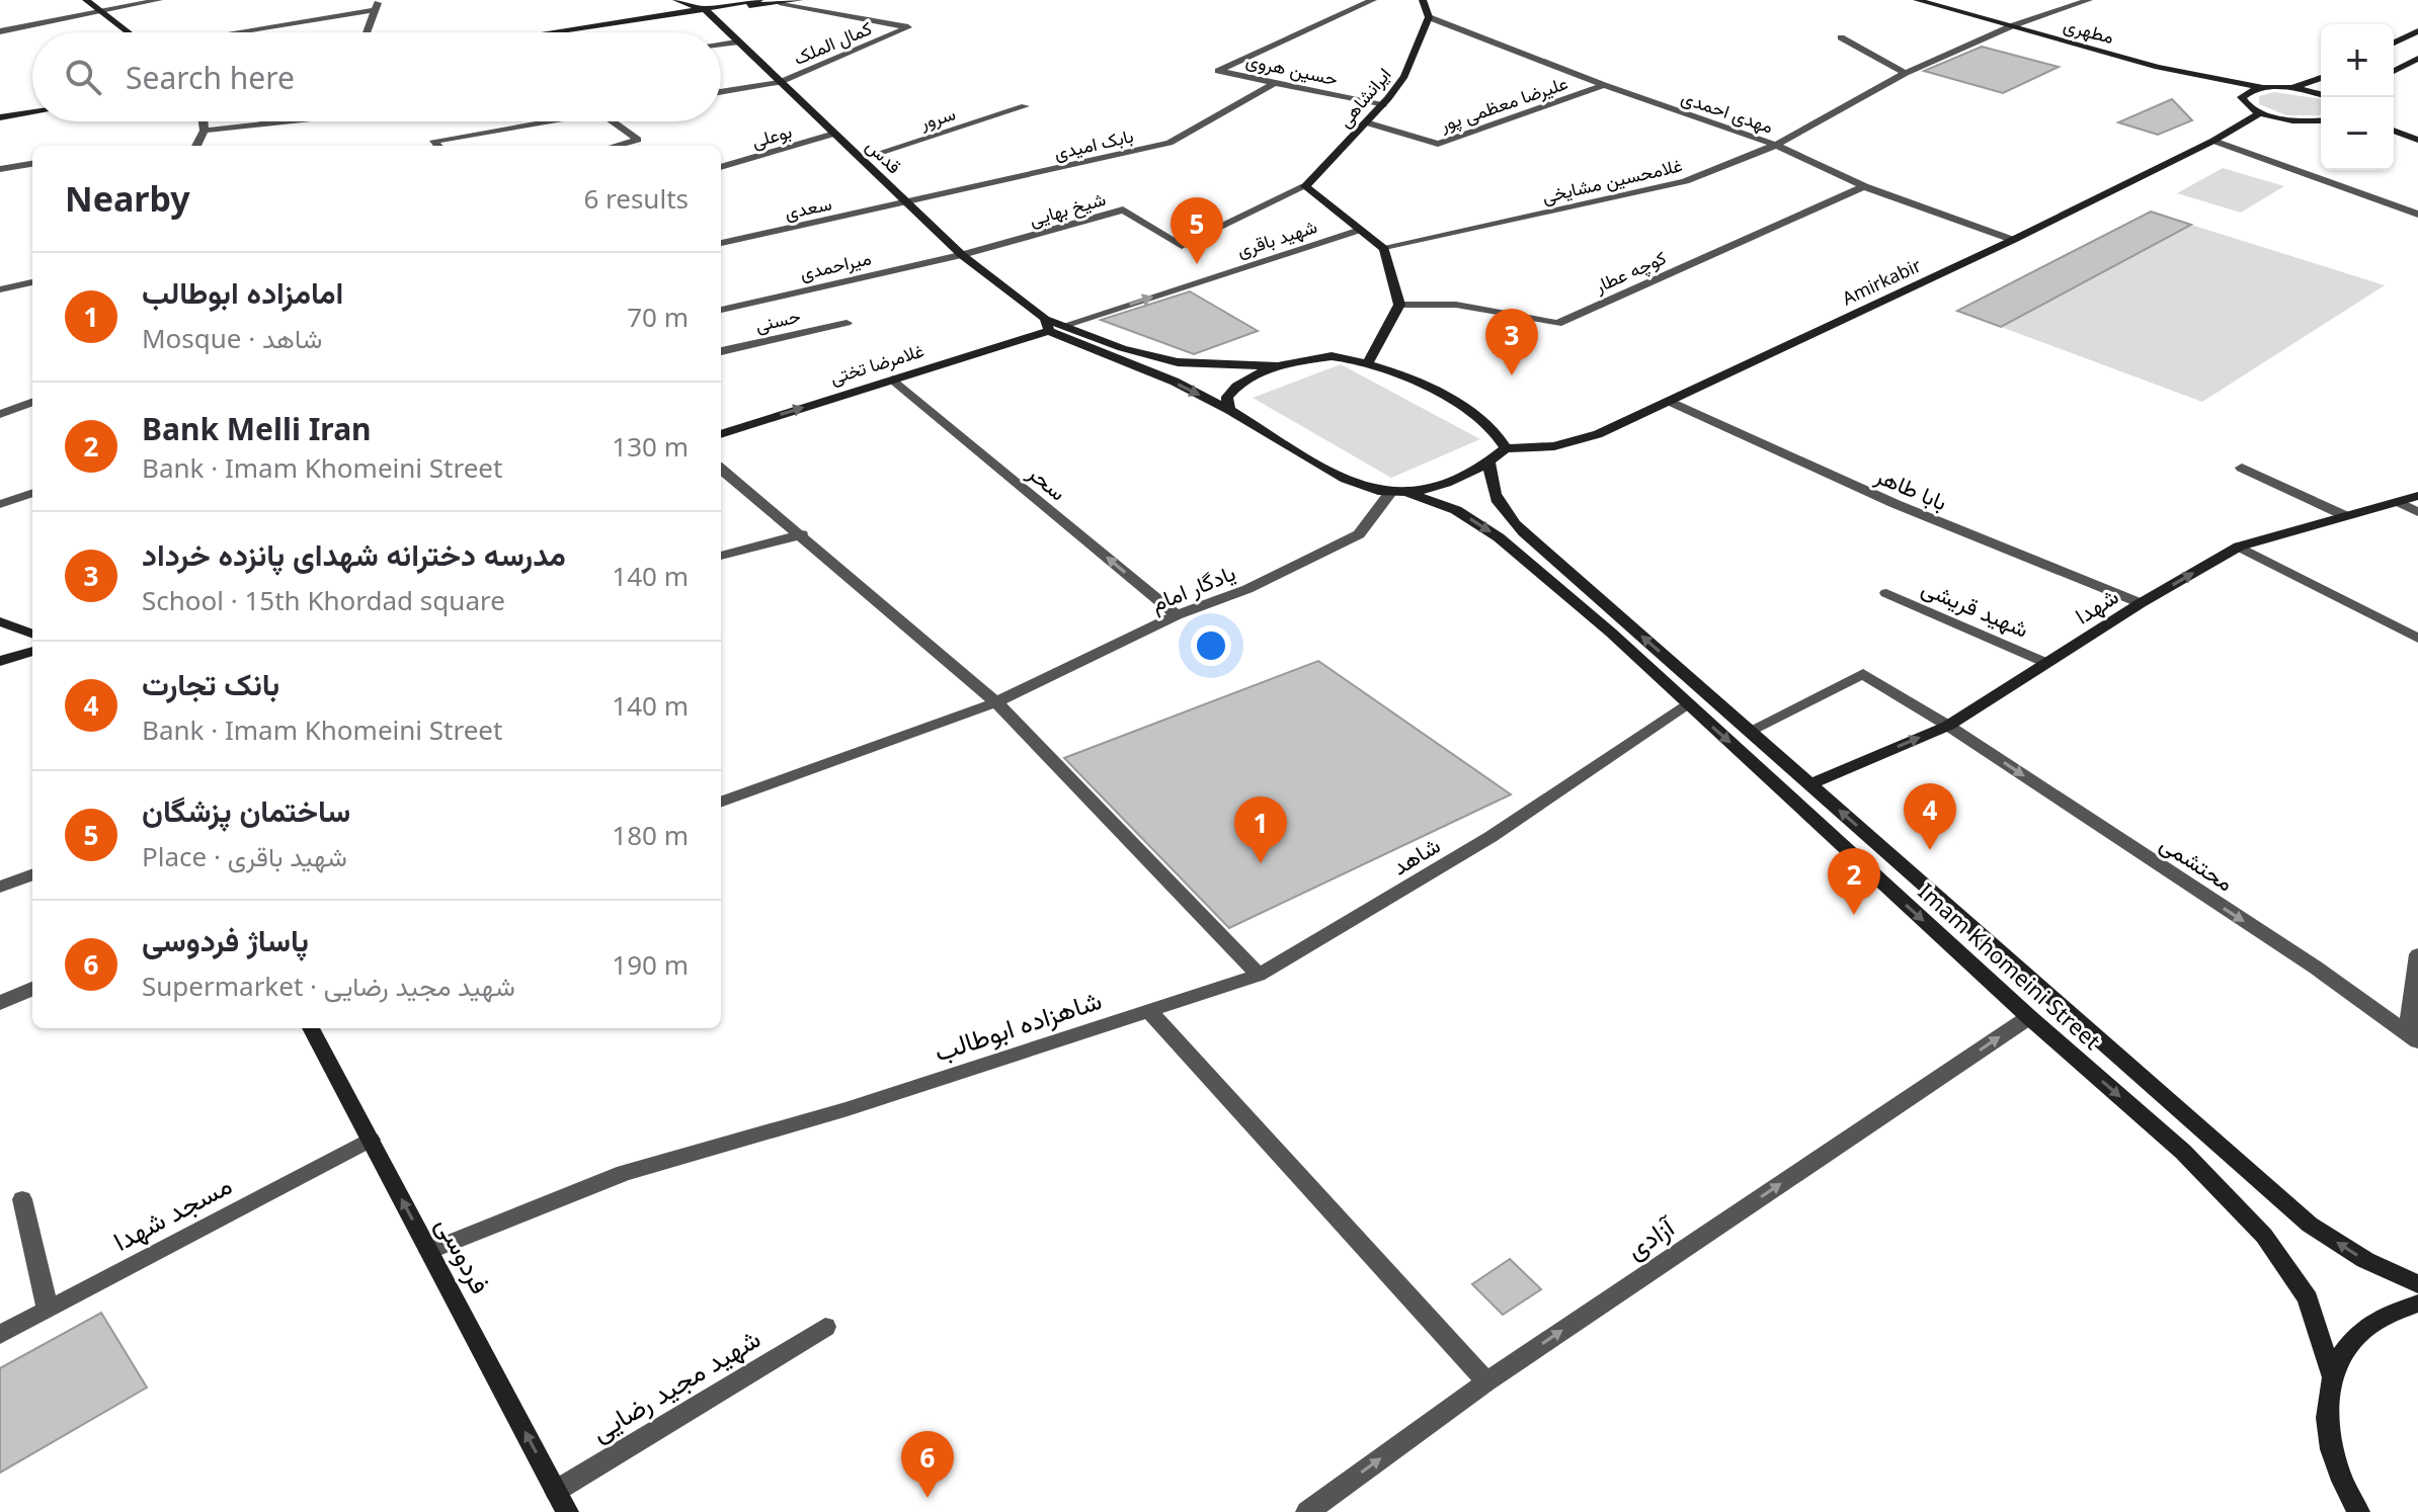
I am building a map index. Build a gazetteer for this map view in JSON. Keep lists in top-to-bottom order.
{
  "streets": {
    "main road": [
      "مطهری",
      "ایرانشاهی",
      "قدس",
      "Amirkabir",
      "غلامرضا تختی",
      "شهدا",
      "Imam Khomeini Street",
      "فردوسی"
    ],
    "street": [
      "کمال الملک",
      "حسین هروی",
      "علیرضا معظمی پور",
      "مهدی احمدی",
      "سرور",
      "بوعلی",
      "بابک امیدی",
      "غلامحسین مشایخی",
      "سعدی",
      "شیخ بهایی",
      "شهید باقری",
      "میراحمدی",
      "کوچه عطار",
      "حسنی",
      "سحر",
      "بابا طاهر",
      "یادگار امام",
      "شهید قریشی",
      "شاهد",
      "محتشمی",
      "شاهزاده ابوطالب",
      "مسجد شهدا",
      "آزادی",
      "شهید مجید رضایی"
    ]
  },
  "crossings": [
    ["مطهری", "غلامحسین مشایخی"],
    ["مطهری", "Amirkabir"],
    ["کمال الملک", "قدس"],
    ["حسین هروی", "ایرانشاهی"],
    ["حسین هروی", "بابک امیدی"],
    ["ایرانشاهی", "علیرضا معظمی پور"],
    ["ایرانشاهی", "مهدی احمدی"],
    ["ایرانشاهی", "شیخ بهایی"],
    ["علیرضا معظمی پور", "مهدی احمدی"],
    ["مهدی احمدی", "غلامحسین مشایخی"],
    ["مهدی احمدی", "کوچه عطار"],
    ["مهدی احمدی", "Amirkabir"],
    ["سرور", "قدس"],
    ["بوعلی", "قدس"],
    ["بابک امیدی", "قدس"],
    ["بابک امیدی", "سعدی"],
    ["قدس", "سعدی"],
    ["قدس", "شیخ بهایی"],
    ["قدس", "شهید باقری"],
    ["قدس", "میراحمدی"],
    ["قدس", "غلامرضا تختی"],
    ["قدس", "یادگار امام"],
    ["قدس", "Imam Khomeini Street"],
    ["شیخ بهایی", "میراحمدی"],
    ["Amirkabir", "بابا طاهر"],
    ["غلامرضا تختی", "سحر"],
    ["سحر", "یادگار امام"],
    ["بابا طاهر", "شهدا"],
    ["یادگار امام", "Imam Khomeini Street"],
    ["شهدا", "شهید قریشی"],
    ["شهدا", "محتشمی"],
    ["شهدا", "Imam Khomeini Street"],
    ["شاهد", "Imam Khomeini Street"],
    ["شاهد", "شاهزاده ابوطالب"],
    ["محتشمی", "Imam Khomeini Street"],
    ["Imam Khomeini Street", "آزادی"],
    ["شاهزاده ابوطالب", "فردوسی"],
    ["مسجد شهدا", "فردوسی"],
    ["فردوسی", "شهید مجید رضایی"]
  ],
  "one_way": [
    "شهید باقری",
    "غلامرضا تختی",
    "سحر",
    "شهدا",
    "محتشمی",
    "آزادی",
    "فردوسی"
  ],
  "page": {
    "map_buttons": ["+", "−"],
    "search": "Search here",
    "heading": ["Nearby", "6 results"],
    "pins": [
      "5",
      "3",
      "4",
      "1",
      "2",
      "6"
    ],
    "list": [
      {
        "mark": "1",
        "name": "امامزاده ابوطالب",
        "note": "Mosque · شاهد",
        "value": "70 m"
      },
      {
        "mark": "2",
        "name": "Bank Melli Iran",
        "note": "Bank · Imam Khomeini Street",
        "value": "130 m"
      },
      {
        "mark": "3",
        "name": "مدرسه دخترانه شهدای پانزده خرداد",
        "note": "School · 15th Khordad square",
        "value": "140 m"
      },
      {
        "mark": "4",
        "name": "بانک تجارت",
        "note": "Bank · Imam Khomeini Street",
        "value": "140 m"
      },
      {
        "mark": "5",
        "name": "ساختمان پزشگان",
        "note": "Place · شهید باقری",
        "value": "180 m"
      },
      {
        "mark": "6",
        "name": "پاساژ فردوسی",
        "note": "Supermarket · شهید مجید رضایی",
        "value": "190 m"
      }
    ]
  }
}
